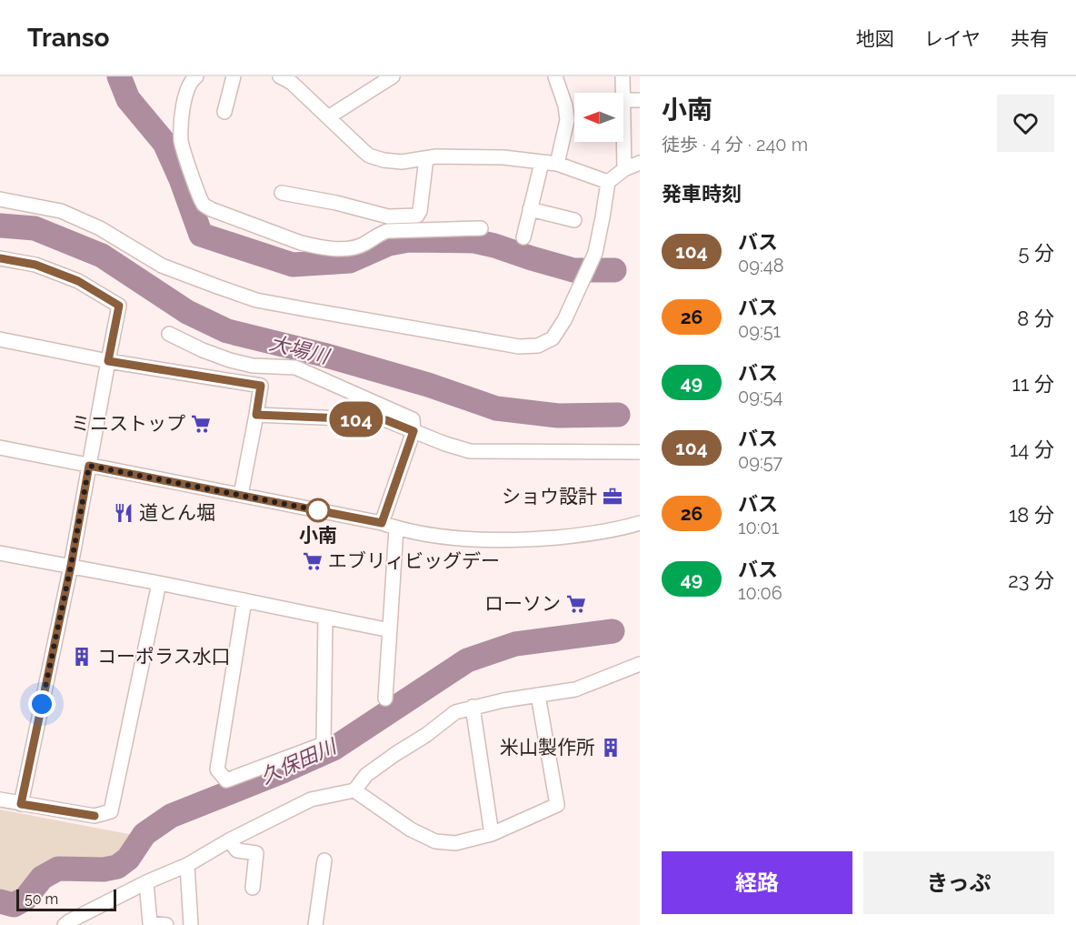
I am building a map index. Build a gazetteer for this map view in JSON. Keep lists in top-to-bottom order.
{
  "water": ["大場川", "久保田川"],
  "places": {
    "supermarket": ["ミニストップ", "エブリィビッグデー", "ローソン"],
    "office": ["ショウ設計"],
    "other": ["小南"],
    "restaurant": ["道とん堀"],
    "building": ["コーポラス水口", "米山製作所"]
  },
  "lines": ["bus line 104"],
  "scale_bar": "50 m",
  "north": "left",
  "page": {
    "header": "Transo",
    "nav": ["地図", "レイヤ", "共有"],
    "on_map": "104",
    "heading": [
      ["小南", "徒歩 · 4 分 · 240 m"],
      "発車時刻"
    ],
    "list": [
      {
        "mark": "104",
        "name": "バス",
        "note": "09:48",
        "value": "5 分"
      },
      {
        "mark": "26",
        "name": "バス",
        "note": "09:51",
        "value": "8 分"
      },
      {
        "mark": "49",
        "name": "バス",
        "note": "09:54",
        "value": "11 分"
      },
      {
        "mark": "104",
        "name": "バス",
        "note": "09:57",
        "value": "14 分"
      },
      {
        "mark": "26",
        "name": "バス",
        "note": "10:01",
        "value": "18 分"
      },
      {
        "mark": "49",
        "name": "バス",
        "note": "10:06",
        "value": "23 分"
      }
    ],
    "buttons": ["経路", "きっぷ"],
    "scale": "50 m"
  }
}
